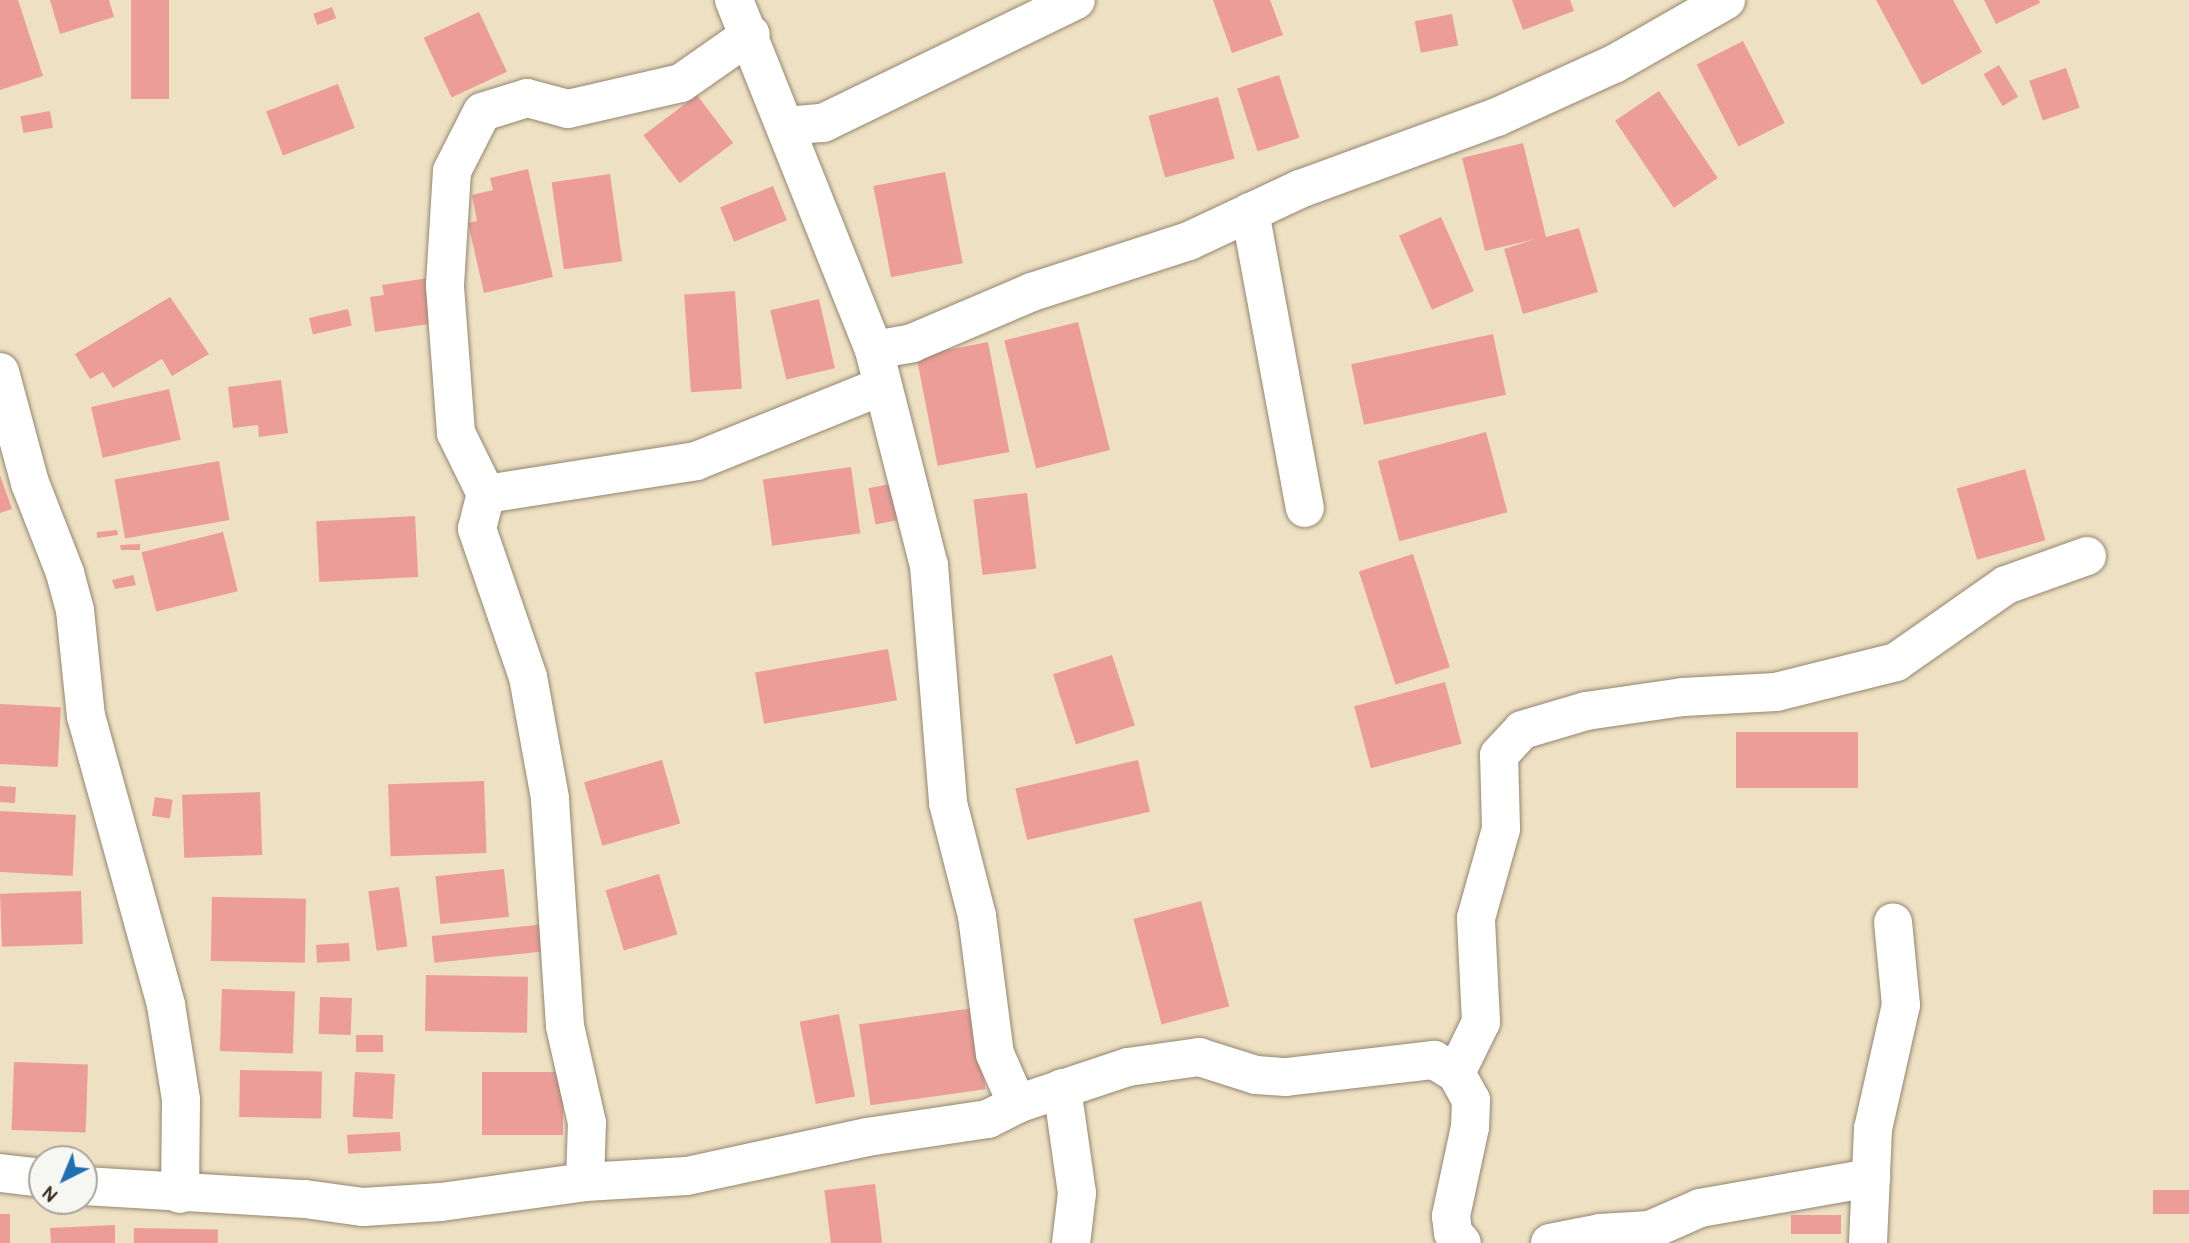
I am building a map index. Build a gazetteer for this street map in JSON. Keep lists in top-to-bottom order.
{
  "north": "bottom left"
}
